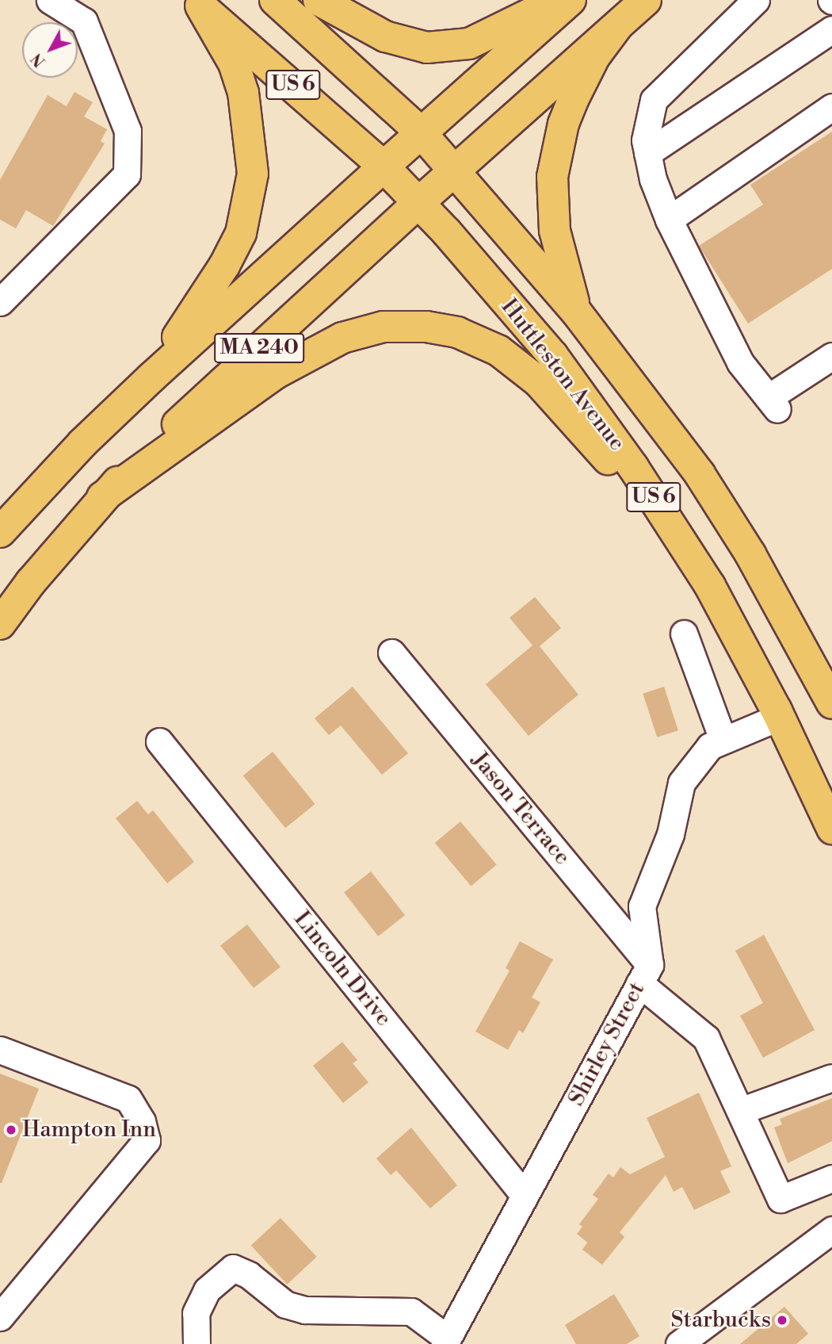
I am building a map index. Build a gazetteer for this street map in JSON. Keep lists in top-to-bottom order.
{
  "streets": {
    "main road": ["US 6", "MA 240", "Huttleston Avenue"],
    "street": ["Jason Terrace", "Lincoln Drive", "Shirley Street"]
  },
  "crossings": [
    ["US 6", "MA 240"],
    ["MA 240", "Huttleston Avenue"],
    ["Huttleston Avenue", "Shirley Street"],
    ["Jason Terrace", "Shirley Street"],
    ["Lincoln Drive", "Shirley Street"]
  ],
  "places": ["Hampton Inn", "Starbucks"],
  "north": "bottom left"
}
